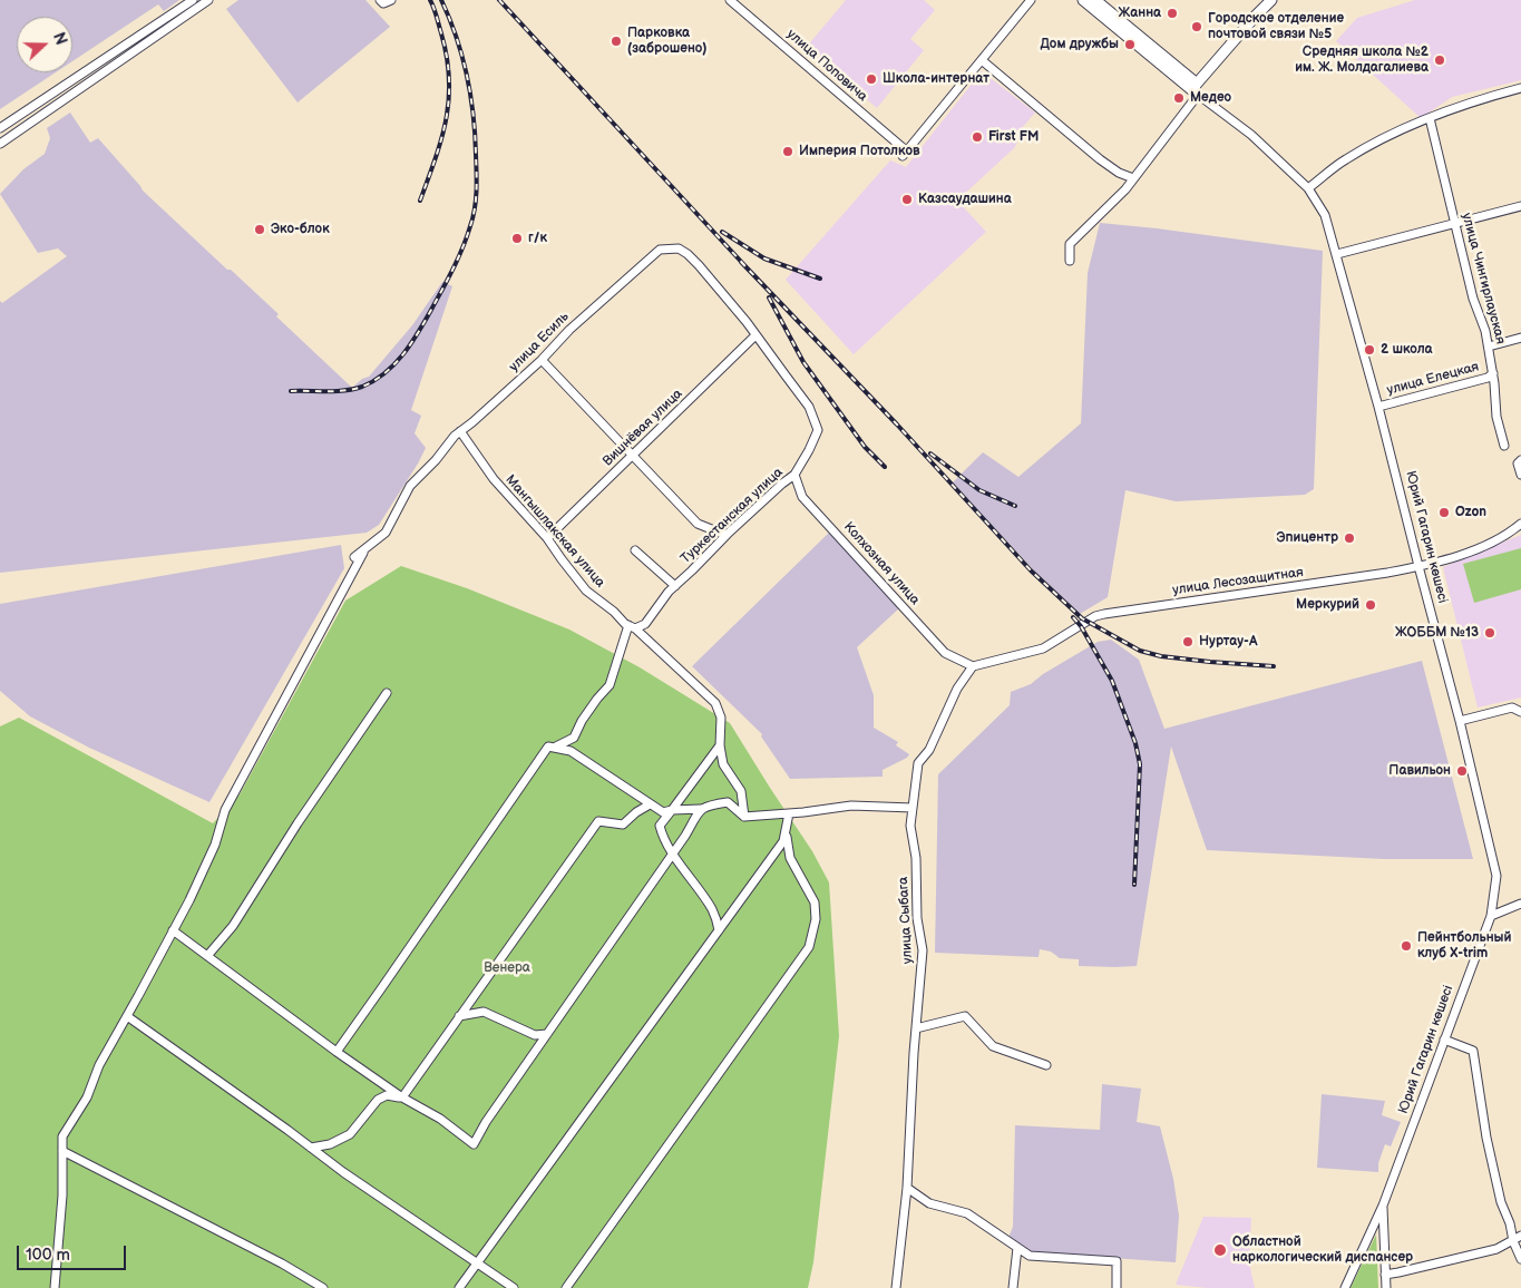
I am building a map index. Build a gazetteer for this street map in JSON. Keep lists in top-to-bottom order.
{
  "streets": {
    "main road": ["Юрий Гагарин көшесі"],
    "street": [
      "улица Поповича",
      "улица Чингирлауская",
      "улица Есиль",
      "улица Елецкая",
      "Вишнёвая улица",
      "Туркестанская улица",
      "Мангышлакская улица",
      "Колхозная улица",
      "улица Лесозащитная",
      "улица Сыбага"
    ]
  },
  "crossings": [
    ["улица Чингирлауская", "улица Елецкая"],
    ["улица Есиль", "Вишнёвая улица"],
    ["улица Есиль", "Туркестанская улица"],
    ["улица Есиль", "Мангышлакская улица"],
    ["улица Елецкая", "Юрий Гагарин көшесі"],
    ["Вишнёвая улица", "Туркестанская улица"],
    ["Вишнёвая улица", "Мангышлакская улица"],
    ["Туркестанская улица", "Мангышлакская улица"],
    ["Туркестанская улица", "Колхозная улица"],
    ["Юрий Гагарин көшесі", "улица Лесозащитная"],
    ["Колхозная улица", "улица Лесозащитная"],
    ["Колхозная улица", "улица Сыбага"],
    ["улица Лесозащитная", "улица Сыбага"]
  ],
  "parks": ["Венера"],
  "places": [
    "Жанна",
    "Городское отделение почтовой связи №5",
    "Парковка (заброшено)",
    "Дом дружбы",
    "Средняя школа №2 им. Ж. Молдагалиева",
    "Школа-интернат",
    "Медео",
    "First FM",
    "Империя Потолков",
    "Казсаудашина",
    "Эко-блок",
    "г/к",
    "2 школа",
    "Ozon",
    "Эпицентр",
    "Меркурий",
    "ЖОББМ №13",
    "Нуртау-А",
    "Павильон",
    "Пейнтбольный клуб X-trim",
    "Областной наркологический диспансер"
  ],
  "scale_bar": "100 m",
  "north": "right"
}
